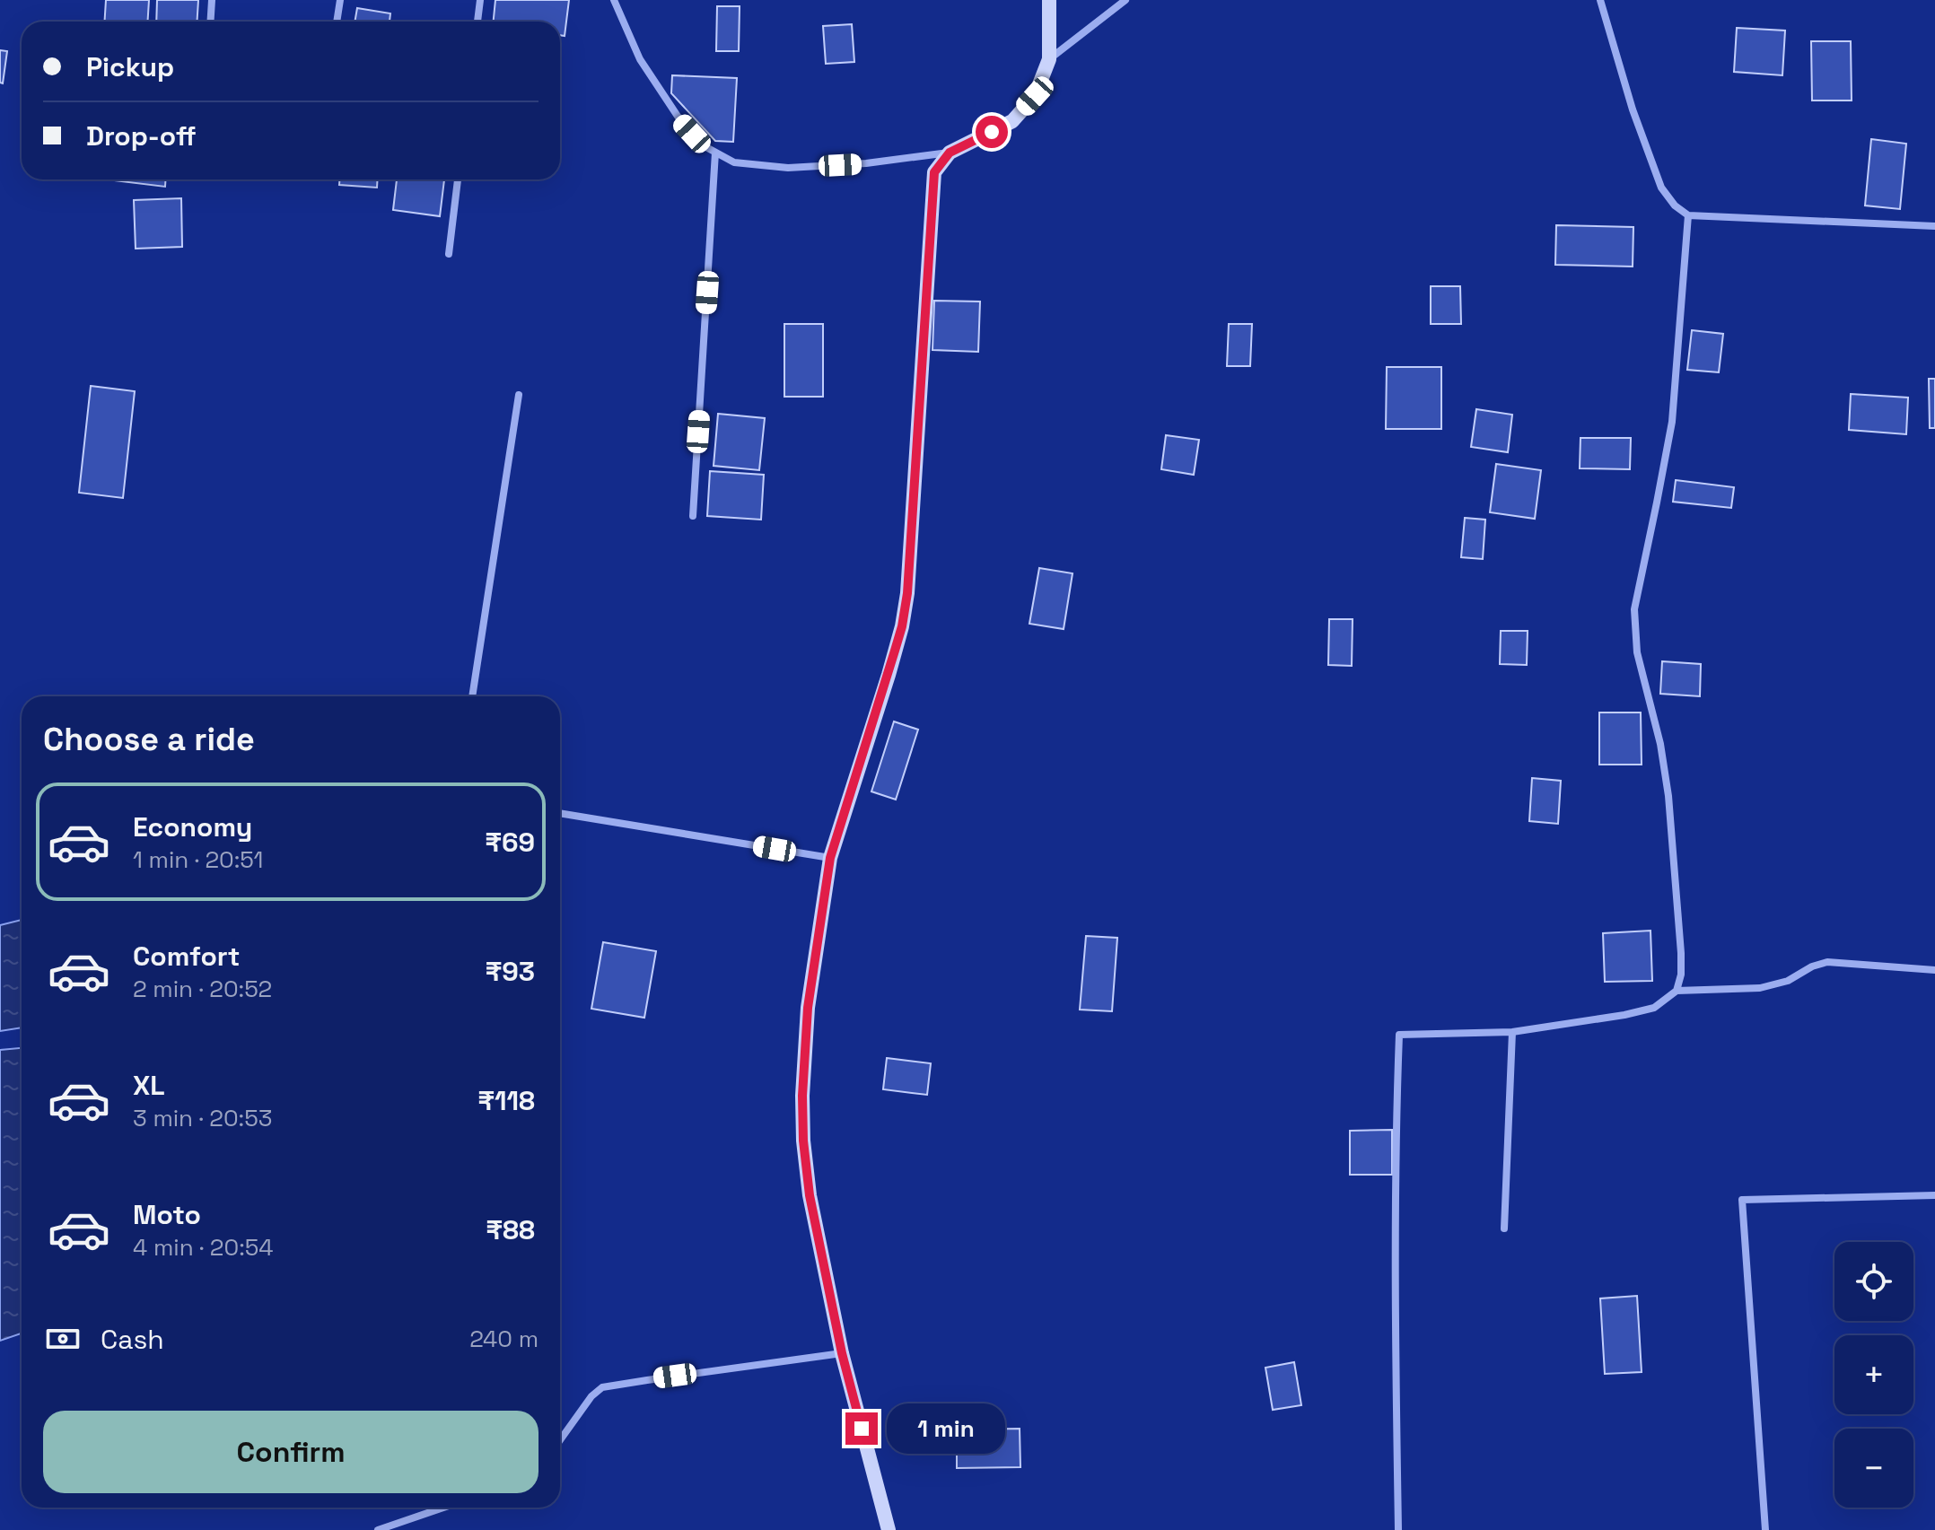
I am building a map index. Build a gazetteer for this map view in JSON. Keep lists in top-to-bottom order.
{
  "page": {
    "banner": ["Pickup", "Drop-off"],
    "heading": "Choose a ride",
    "list": [
      {
        "name": "Economy",
        "note": "1 min · 20:51",
        "value": "₹69"
      },
      {
        "name": "Comfort",
        "note": "2 min · 20:52",
        "value": "₹93"
      },
      {
        "name": "XL",
        "note": "3 min · 20:53",
        "value": "₹118"
      },
      {
        "name": "Moto",
        "note": "4 min · 20:54",
        "value": "₹88"
      }
    ],
    "map_buttons": ["+", "−"],
    "pay": ["Cash", "240 m"],
    "buttons": "Confirm",
    "bubble": "1 min"
  }
}
